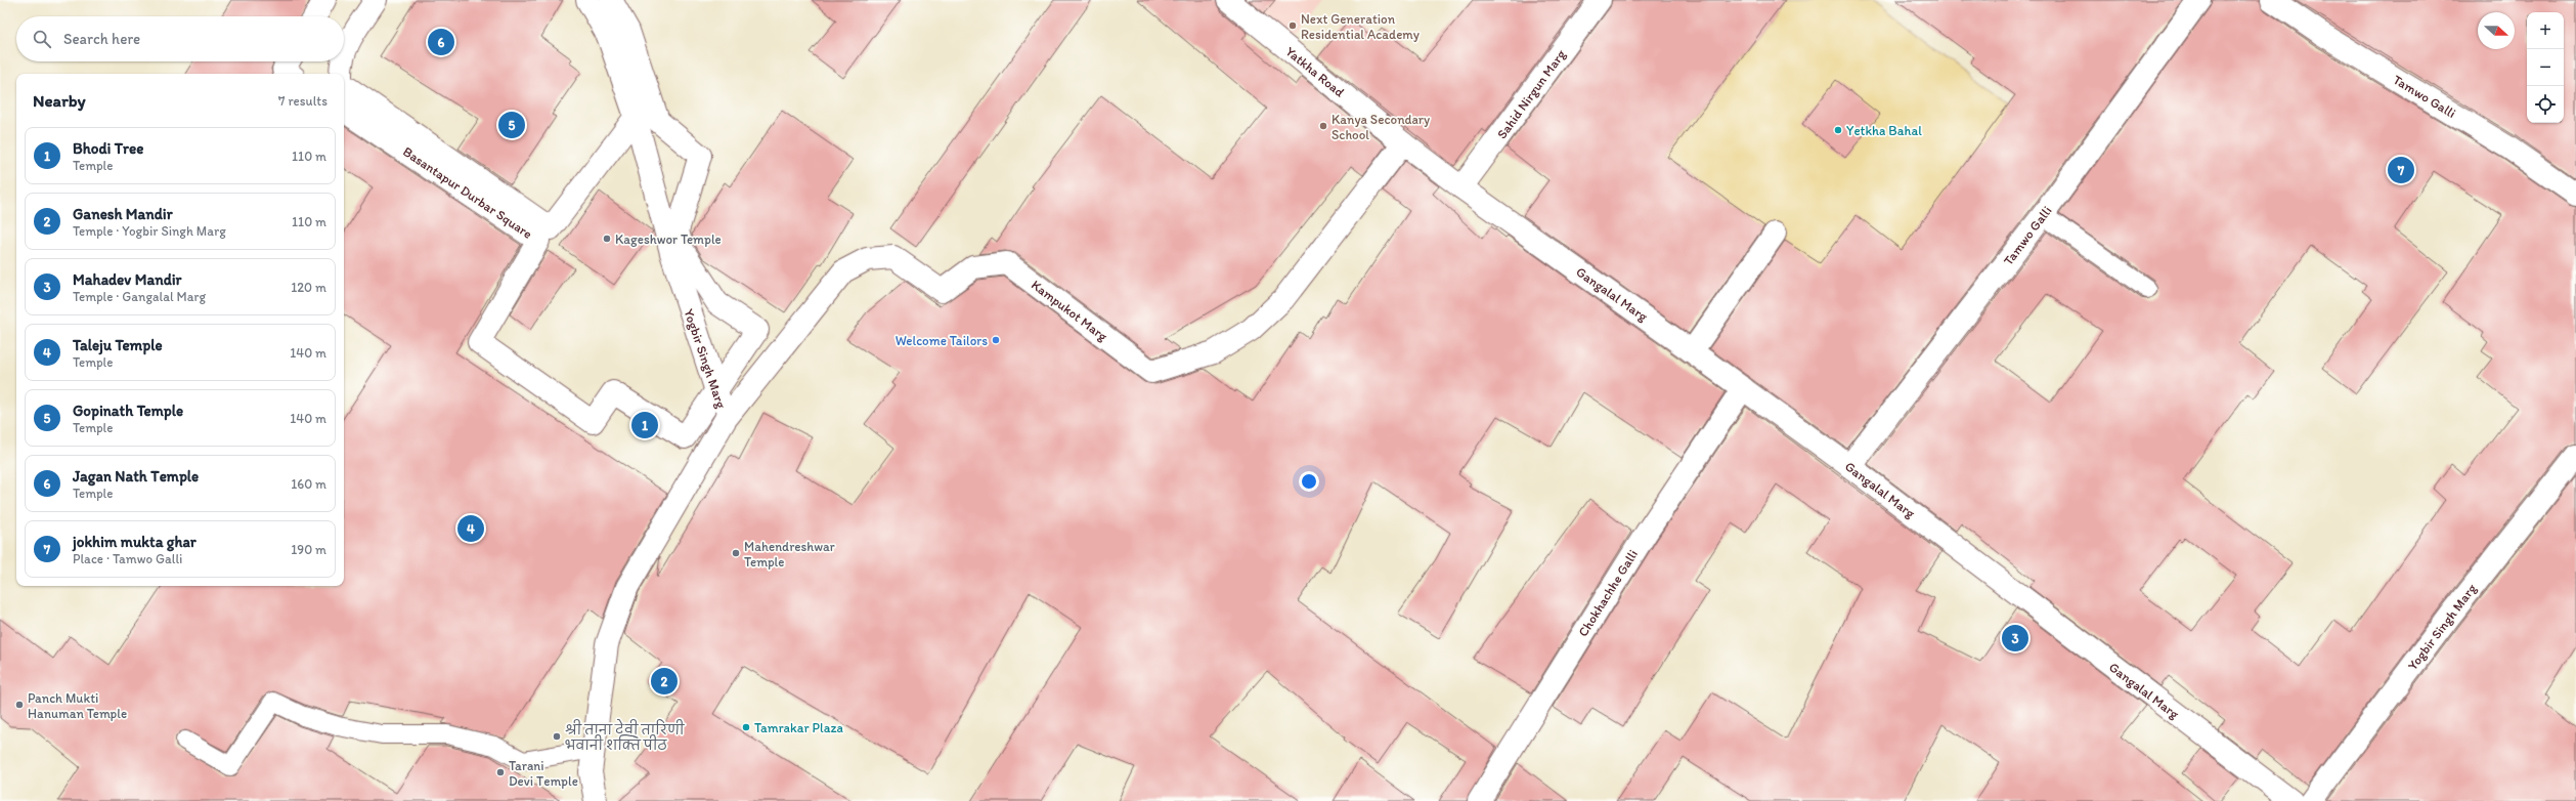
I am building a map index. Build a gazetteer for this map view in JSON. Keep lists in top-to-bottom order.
{
  "streets": {
    "street": [
      "Yatkha Road",
      "Sahid Nirgun Marg",
      "Tamwo Galli",
      "Basantapur Durbar Square",
      "Gangalal Marg",
      "Kampukot Marg",
      "Yogbir Singh Marg",
      "Chokhachhe Galli"
    ]
  },
  "crossings": [
    ["Yatkha Road", "Sahid Nirgun Marg"],
    ["Yatkha Road", "Gangalal Marg"],
    ["Yatkha Road", "Kampukot Marg"],
    ["Sahid Nirgun Marg", "Gangalal Marg"],
    ["Tamwo Galli", "Gangalal Marg"],
    ["Gangalal Marg", "Chokhachhe Galli"],
    ["Kampukot Marg", "Yogbir Singh Marg"]
  ],
  "places": [
    "Next Generation Residential Academy",
    "Kanya Secondary School",
    "Yetkha Bahal",
    "Kageshwor Temple",
    "Welcome Tailors",
    "Mahendreshwar Temple",
    "Panch Mukti Hanuman Temple",
    "Tamrakar Plaza",
    "श्री ताना देवी तारिणी भवानी शक्ति पीठ",
    "Tarani Devi Temple"
  ],
  "north": "right",
  "page": {
    "map_buttons": ["+", "−"],
    "search": "Search here",
    "pins": [
      "6",
      "5",
      "7",
      "1",
      "4",
      "3",
      "2"
    ],
    "heading": ["Nearby", "7 results"],
    "list": [
      {
        "mark": "1",
        "name": "Bhodi Tree",
        "note": "Temple",
        "value": "110 m"
      },
      {
        "mark": "2",
        "name": "Ganesh Mandir",
        "note": "Temple · Yogbir Singh Marg",
        "value": "110 m"
      },
      {
        "mark": "3",
        "name": "Mahadev Mandir",
        "note": "Temple · Gangalal Marg",
        "value": "120 m"
      },
      {
        "mark": "4",
        "name": "Taleju Temple",
        "note": "Temple",
        "value": "140 m"
      },
      {
        "mark": "5",
        "name": "Gopinath Temple",
        "note": "Temple",
        "value": "140 m"
      },
      {
        "mark": "6",
        "name": "Jagan Nath Temple",
        "note": "Temple",
        "value": "160 m"
      },
      {
        "mark": "7",
        "name": "jokhim mukta ghar",
        "note": "Place · Tamwo Galli",
        "value": "190 m"
      }
    ]
  }
}
